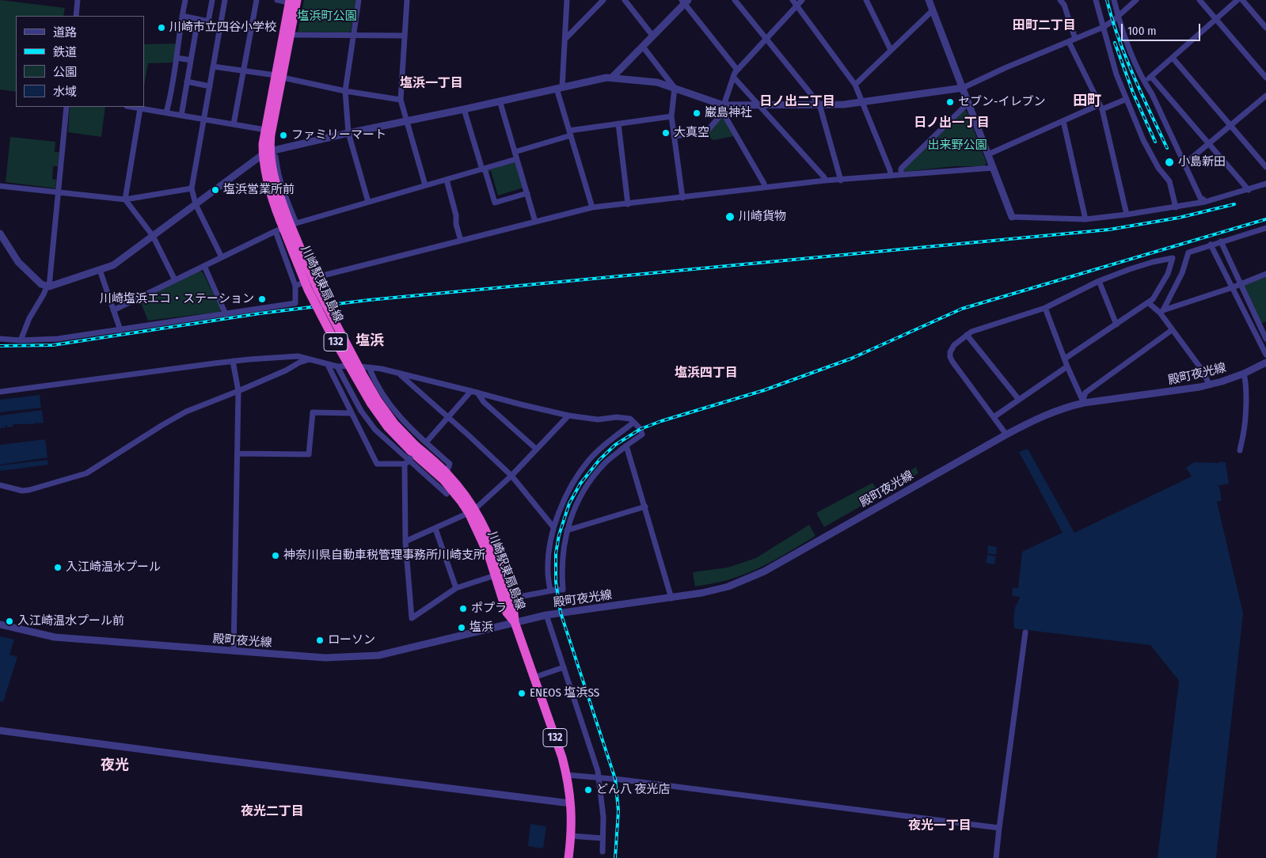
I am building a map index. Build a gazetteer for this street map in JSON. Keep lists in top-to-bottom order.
{
  "streets": {
    "highway": ["川崎駅東扇島線", "132"],
    "street": ["殿町夜光線"]
  },
  "crossings": [
    ["川崎駅東扇島線", "殿町夜光線"]
  ],
  "districts": [
    "田町二丁目",
    "塩浜一丁目",
    "田町",
    "日ノ出二丁目",
    "日ノ出一丁目",
    "塩浜",
    "塩浜四丁目",
    "夜光",
    "夜光二丁目",
    "夜光一丁目"
  ],
  "parks": ["塩浜町公園", "出来野公園"],
  "places": [
    "川崎市立四谷小学校",
    "セブン-イレブン",
    "巌島神社",
    "大真空",
    "ファミリーマート",
    "小島新田",
    "塩浜営業所前",
    "川崎貨物",
    "川崎塩浜エコ・ステーション",
    "神奈川県自動車税管理事務所川崎支所",
    "入江崎温水プール",
    "ポプラ",
    "入江崎温水プール前",
    "塩浜",
    "ローソン",
    "ENEOS 塩浜SS",
    "どん八 夜光店"
  ],
  "legend": [
    "道路",
    "鉄道",
    "公園",
    "水域"
  ],
  "scale_bar": "100 m"
}
